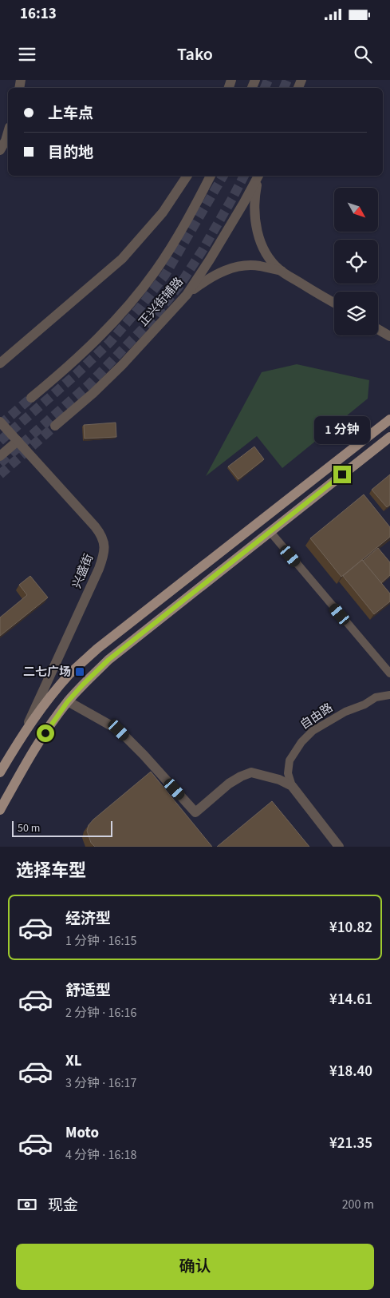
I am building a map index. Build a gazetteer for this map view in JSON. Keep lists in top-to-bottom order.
{
  "streets": {
    "street": ["正兴街辅路", "兴盛街"],
    "lane": ["自由路"]
  },
  "places": {
    "transit": ["二七广场"]
  },
  "scale_bar": "50 m",
  "north": "bottom right",
  "page": {
    "status": "16:13",
    "header": "Tako",
    "banner": ["上车点", "目的地"],
    "bubble": "1 分钟",
    "scale": "50 m",
    "heading": "选择车型",
    "list": [
      {
        "name": "经济型",
        "note": "1 分钟 · 16:15",
        "value": "¥10.82"
      },
      {
        "name": "舒适型",
        "note": "2 分钟 · 16:16",
        "value": "¥14.61"
      },
      {
        "name": "XL",
        "note": "3 分钟 · 16:17",
        "value": "¥18.40"
      },
      {
        "name": "Moto",
        "note": "4 分钟 · 16:18",
        "value": "¥21.35"
      }
    ],
    "pay": ["现金", "200 m"],
    "buttons": "确认"
  }
}
